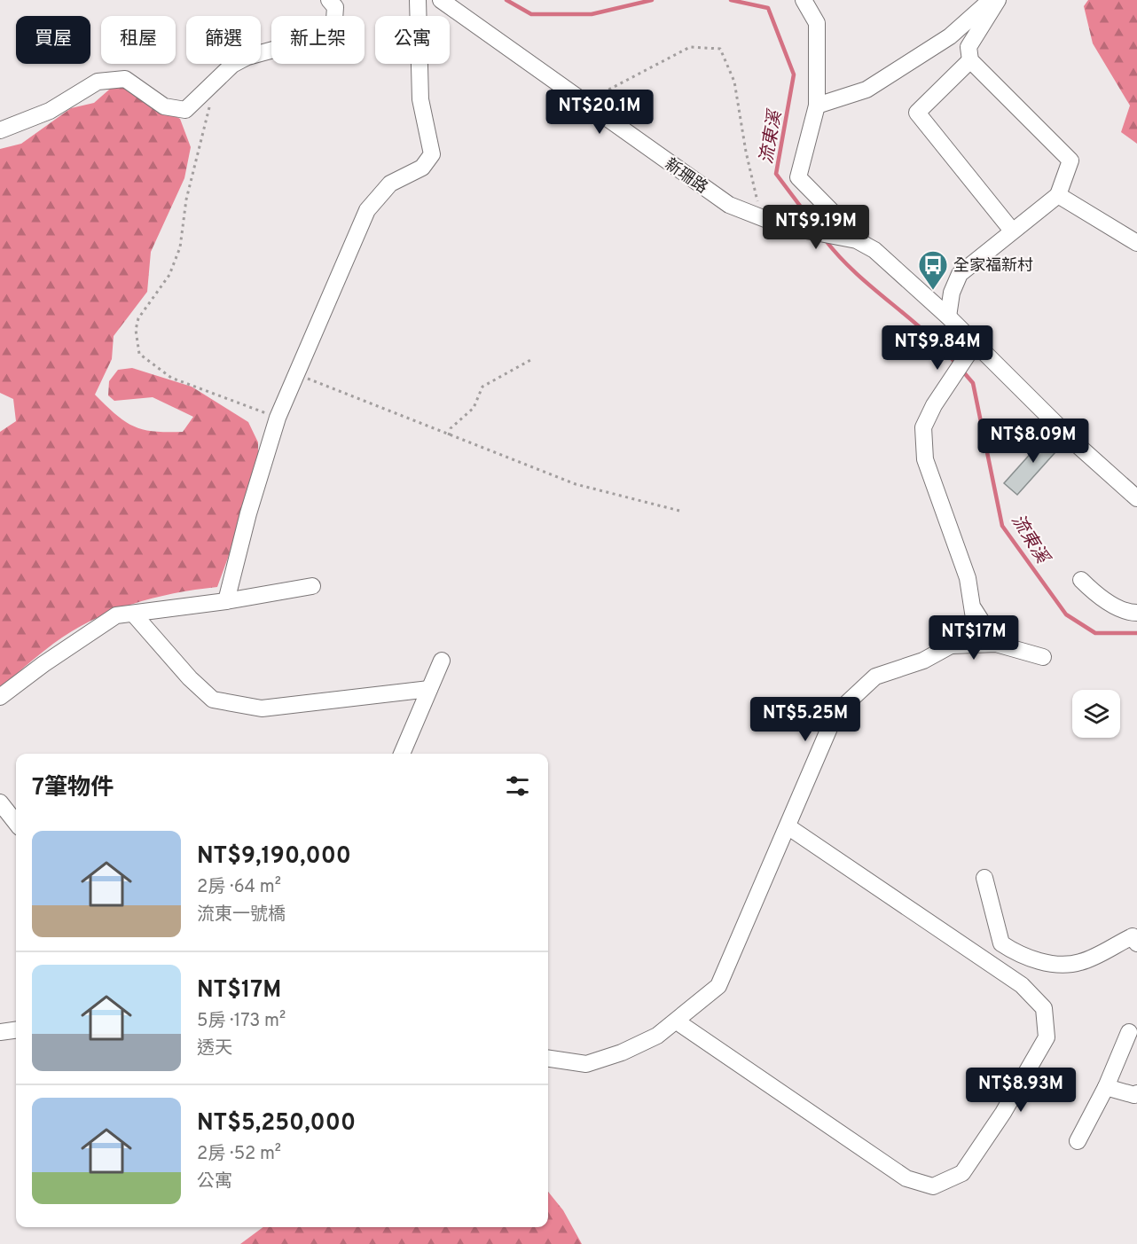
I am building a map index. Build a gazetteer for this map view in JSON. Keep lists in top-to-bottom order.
{
  "streets": {
    "street": ["新珊路"]
  },
  "water": ["流東溪"],
  "places": {
    "bus stop": ["全家福新村"]
  },
  "page": {
    "chip": [
      "買屋",
      "租屋",
      "篩選",
      "新上架",
      "公寓"
    ],
    "price": [
      "NT$20.1M",
      "NT$9.19M",
      "NT$9.84M",
      "NT$8.09M",
      "NT$17M",
      "NT$5.25M",
      "NT$8.93M"
    ],
    "heading": "7筆物件",
    "list": [
      {
        "name": "NT$9,190,000",
        "note": "2房 · 64 m² · 流東一號橋"
      },
      {
        "name": "NT$17M",
        "note": "5房 · 173 m² · 透天"
      },
      {
        "name": "NT$5,250,000",
        "note": "2房 · 52 m² · 公寓"
      }
    ]
  }
}
